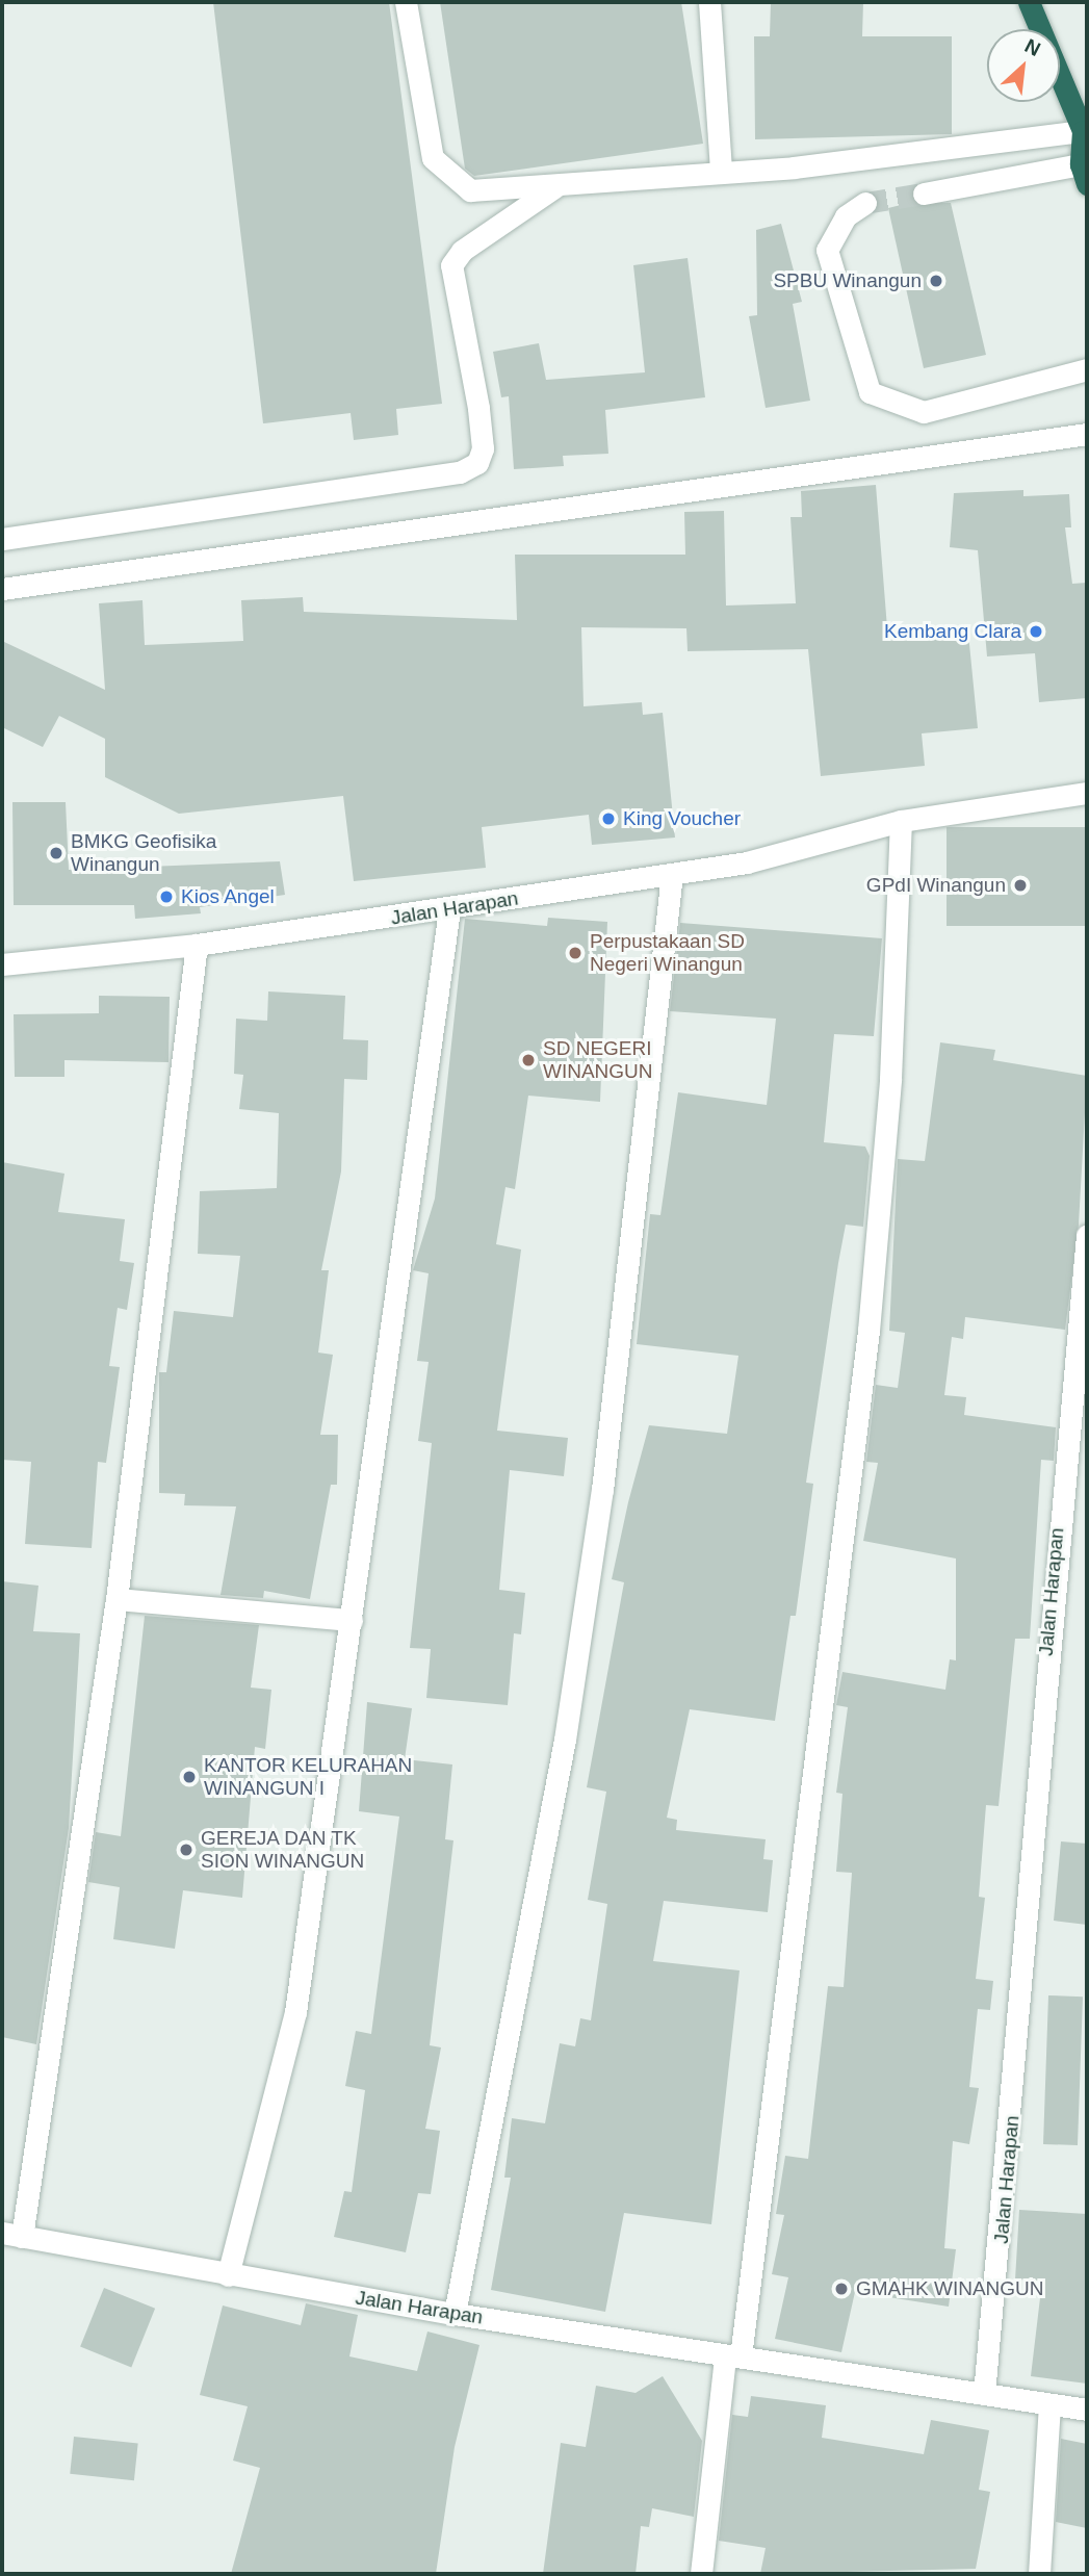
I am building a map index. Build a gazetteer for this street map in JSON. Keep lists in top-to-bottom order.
{
  "streets": {
    "street": ["Jalan Harapan"]
  },
  "places": [
    "SPBU Winangun",
    "Kembang Clara",
    "King Voucher",
    "BMKG Geofisika Winangun",
    "GPdI Winangun",
    "Kios Angel",
    "Perpustakaan SD Negeri Winangun",
    "SD NEGERI WINANGUN",
    "KANTOR KELURAHAN WINANGUN I",
    "GEREJA DAN TK SION WINANGUN",
    "GMAHK WINANGUN"
  ],
  "north": "top right"
}
